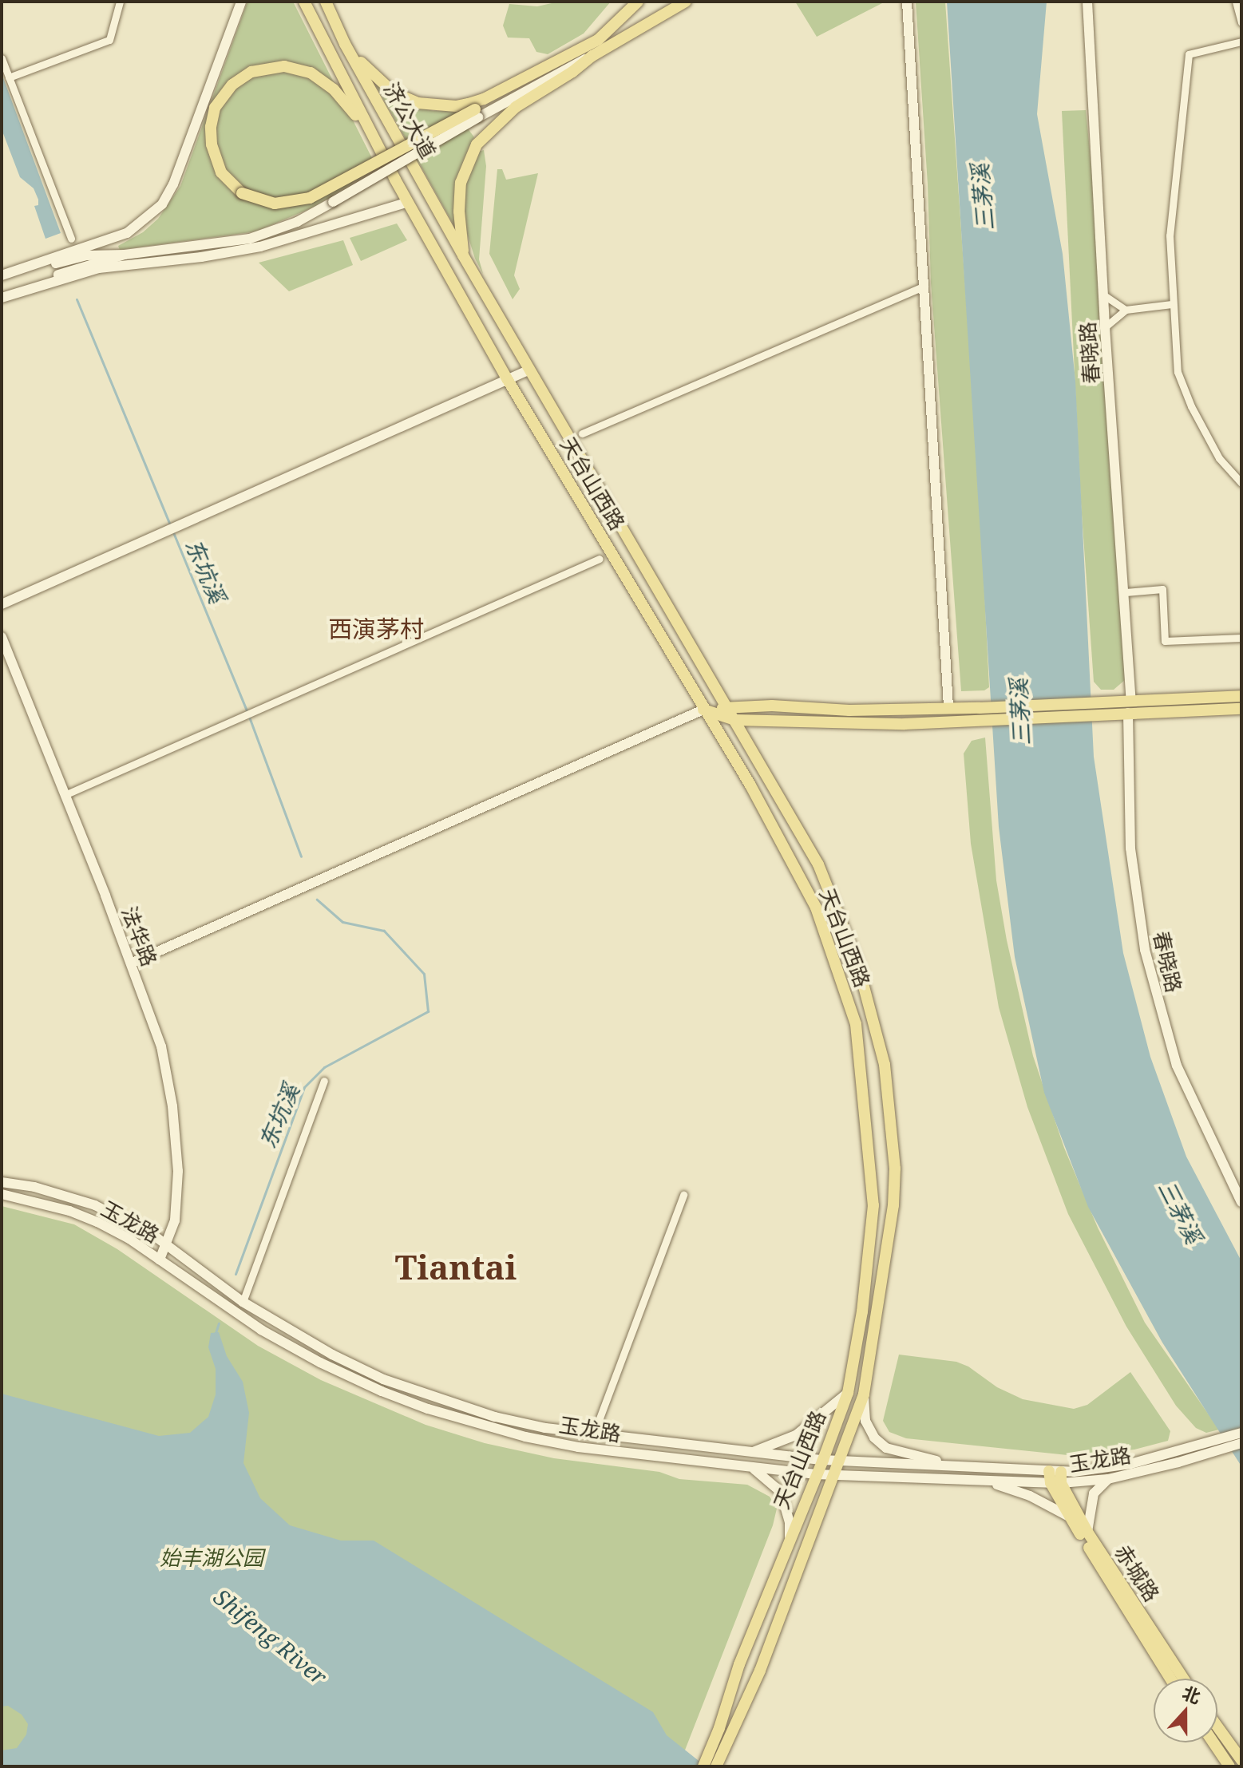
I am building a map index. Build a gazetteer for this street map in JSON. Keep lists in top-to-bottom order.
{
  "streets": {
    "main road": [
      "济公大道",
      "春晓路",
      "天台山西路",
      "法华路",
      "玉龙路",
      "赤城路"
    ]
  },
  "crossings": [
    ["济公大道", "天台山西路"],
    ["天台山西路", "玉龙路"],
    ["法华路", "玉龙路"],
    ["玉龙路", "赤城路"]
  ],
  "districts": ["西演茅村", "Tiantai"],
  "water": ["三茅溪", "东坑溪", "Shifeng River"],
  "parks": ["始丰湖公园"],
  "north": "top"
}
